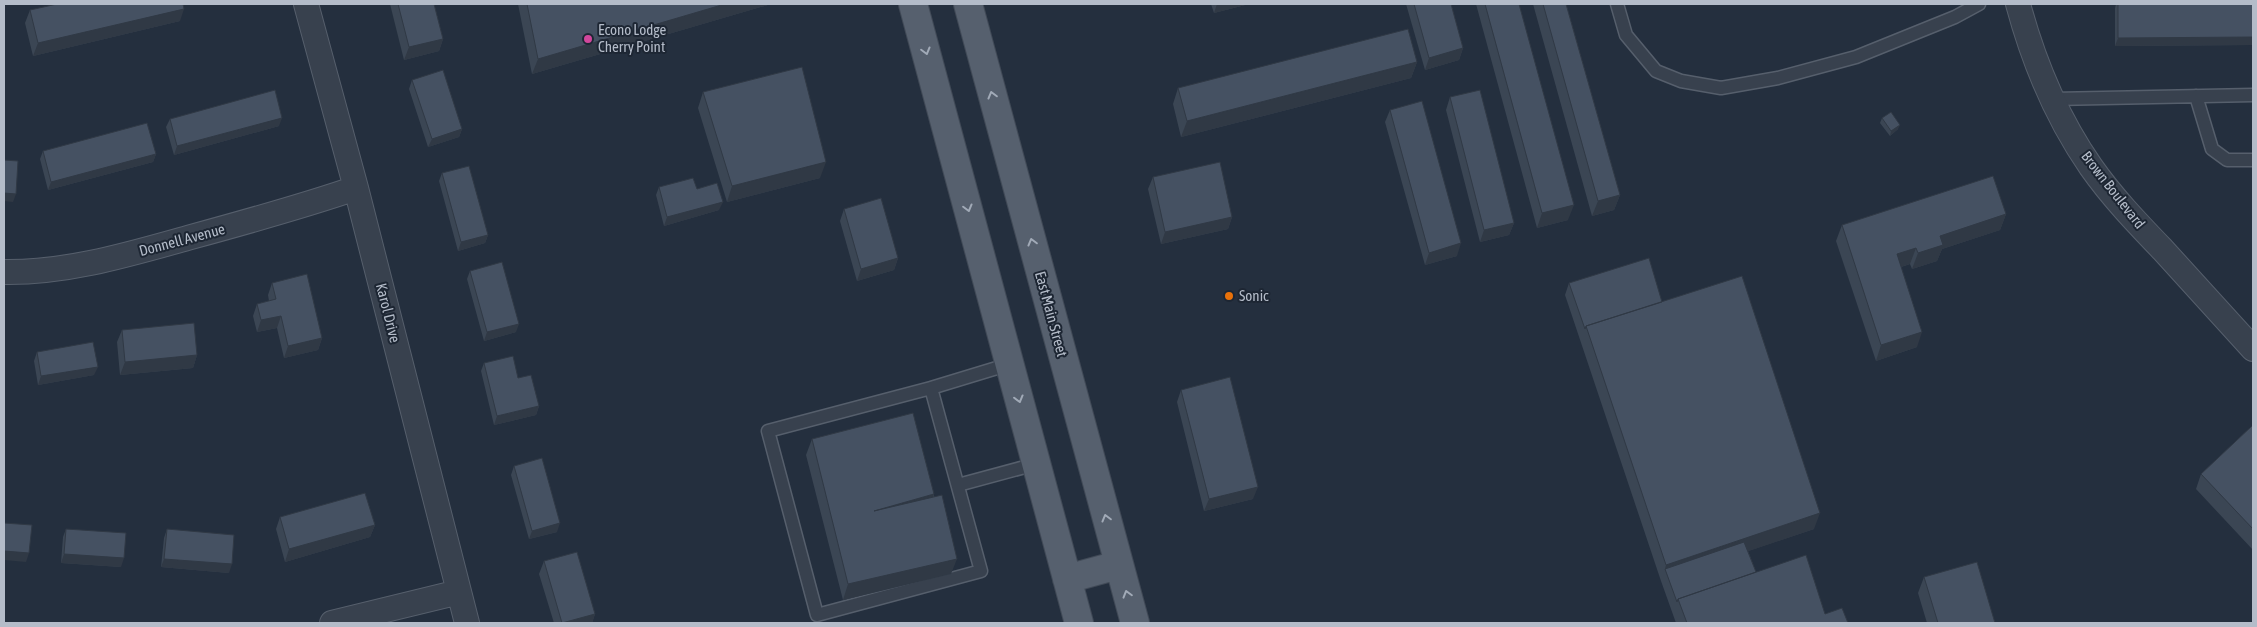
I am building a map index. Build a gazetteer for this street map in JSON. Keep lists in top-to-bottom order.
{
  "streets": {
    "main road": ["East Main Street"],
    "street": ["Brown Boulevard", "Donnell Avenue", "Karol Drive"]
  },
  "crossings": [
    ["Donnell Avenue", "Karol Drive"]
  ],
  "places": ["Econo Lodge Cherry Point", "Sonic"]
}
